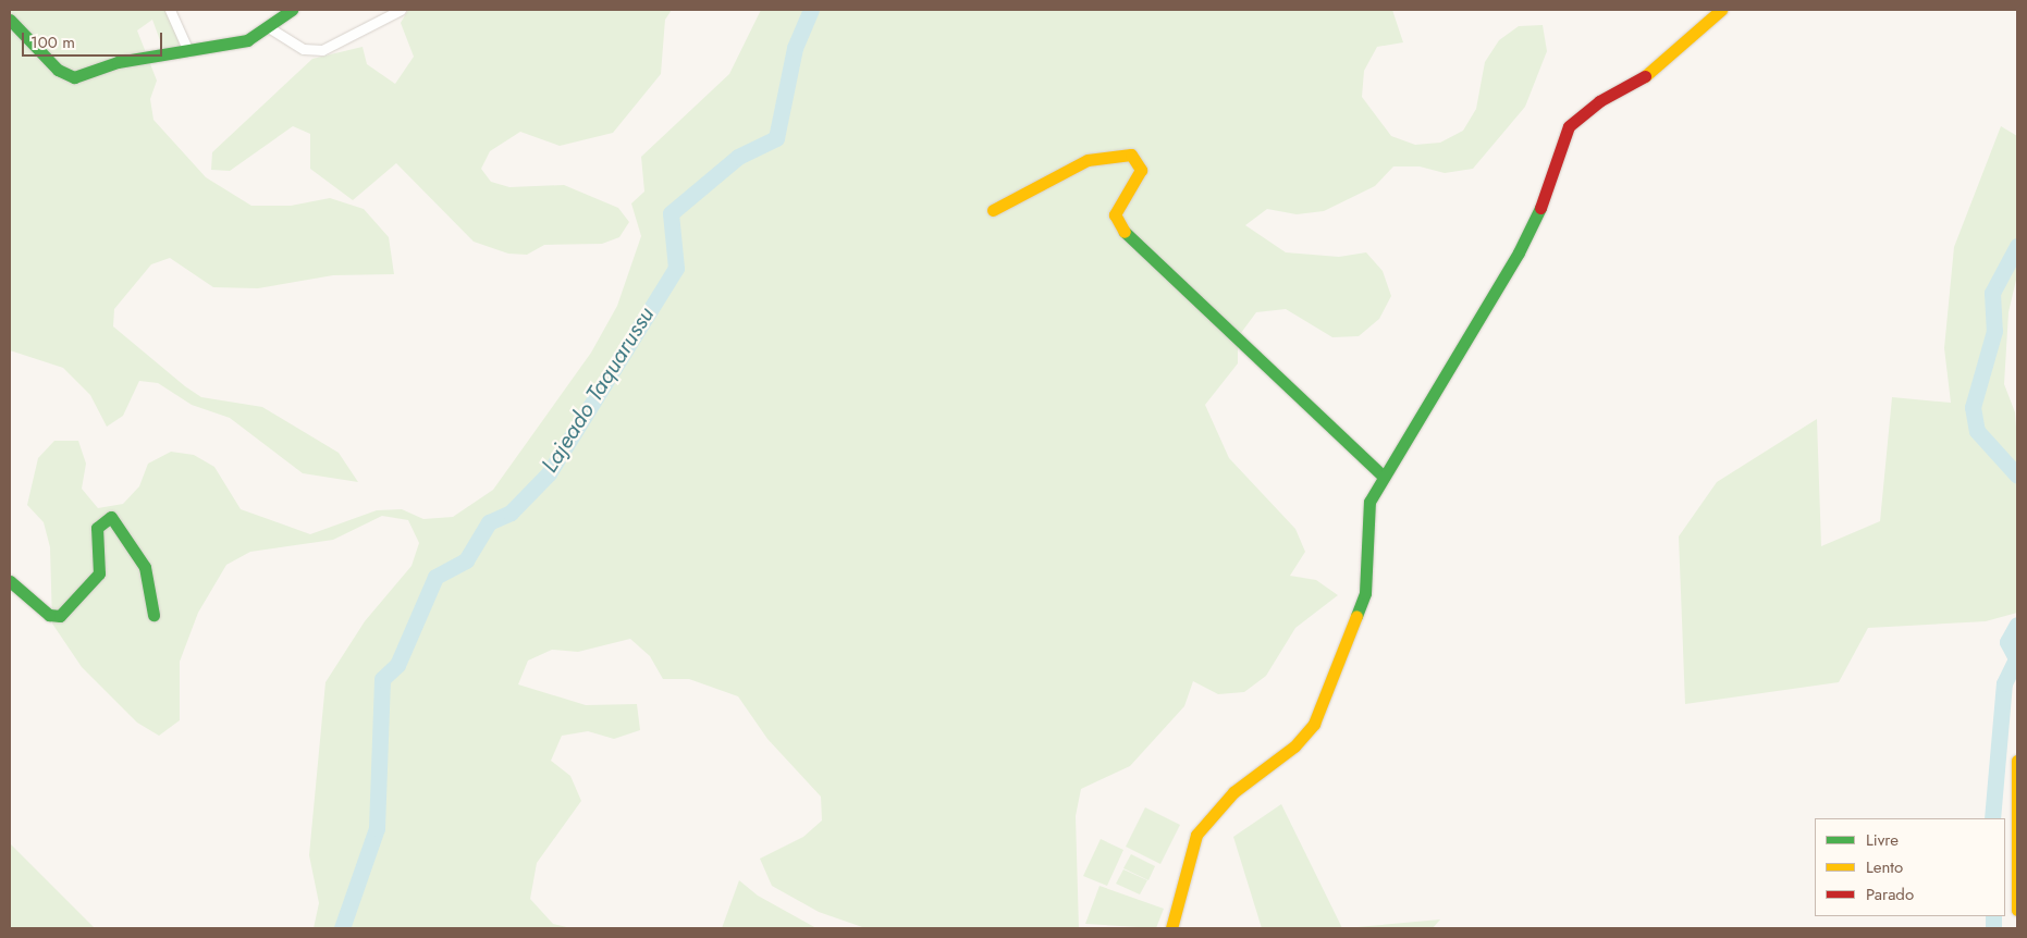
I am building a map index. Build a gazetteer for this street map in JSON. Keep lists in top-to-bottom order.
{
  "water": ["Lajeado Taquarussu"],
  "legend": ["Livre", "Lento", "Parado"],
  "scale_bar": "100 m"
}
